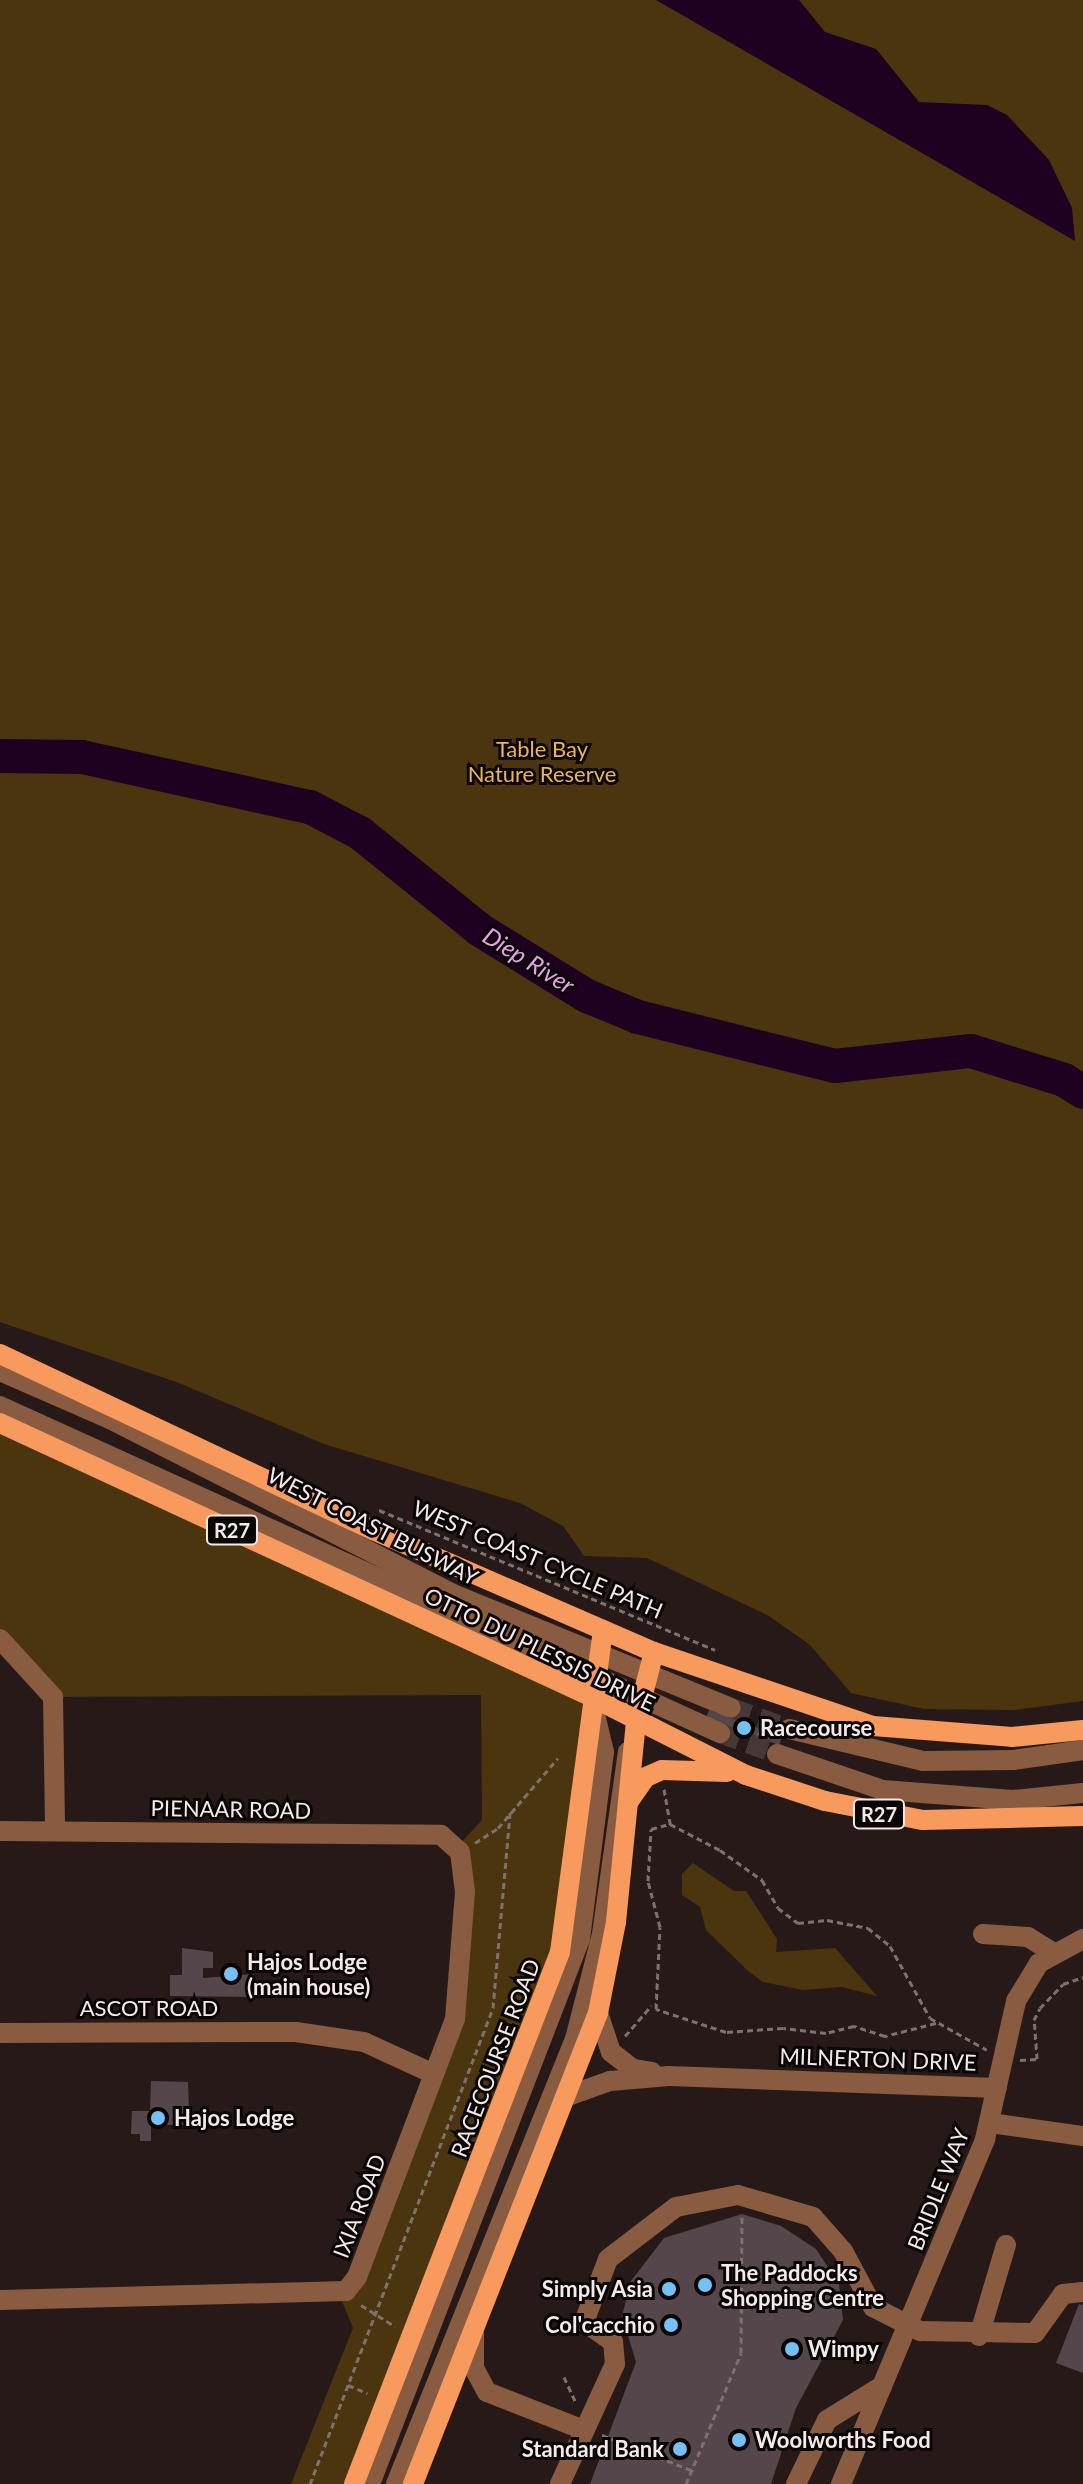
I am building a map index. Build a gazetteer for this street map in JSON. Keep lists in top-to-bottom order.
{
  "streets": {
    "main road": ["R27", "OTTO DU PLESSIS DRIVE", "RACECOURSE ROAD"],
    "street": [
      "WEST COAST BUSWAY",
      "PIENAAR ROAD",
      "ASCOT ROAD",
      "MILNERTON DRIVE",
      "BRIDLE WAY",
      "IXIA ROAD"
    ],
    "path": ["WEST COAST CYCLE PATH"]
  },
  "crossings": [
    ["WEST COAST BUSWAY", "OTTO DU PLESSIS DRIVE"],
    ["WEST COAST BUSWAY", "RACECOURSE ROAD"],
    ["OTTO DU PLESSIS DRIVE", "RACECOURSE ROAD"],
    ["PIENAAR ROAD", "IXIA ROAD"],
    ["ASCOT ROAD", "IXIA ROAD"],
    ["MILNERTON DRIVE", "BRIDLE WAY"]
  ],
  "water": ["Diep River"],
  "parks": ["Table Bay Nature Reserve"],
  "places": [
    "Racecourse",
    "Hajos Lodge (main house)",
    "Hajos Lodge",
    "The Paddocks Shopping Centre",
    "Simply Asia",
    "Col'cacchio",
    "Wimpy",
    "Woolworths Food",
    "Standard Bank"
  ]
}
